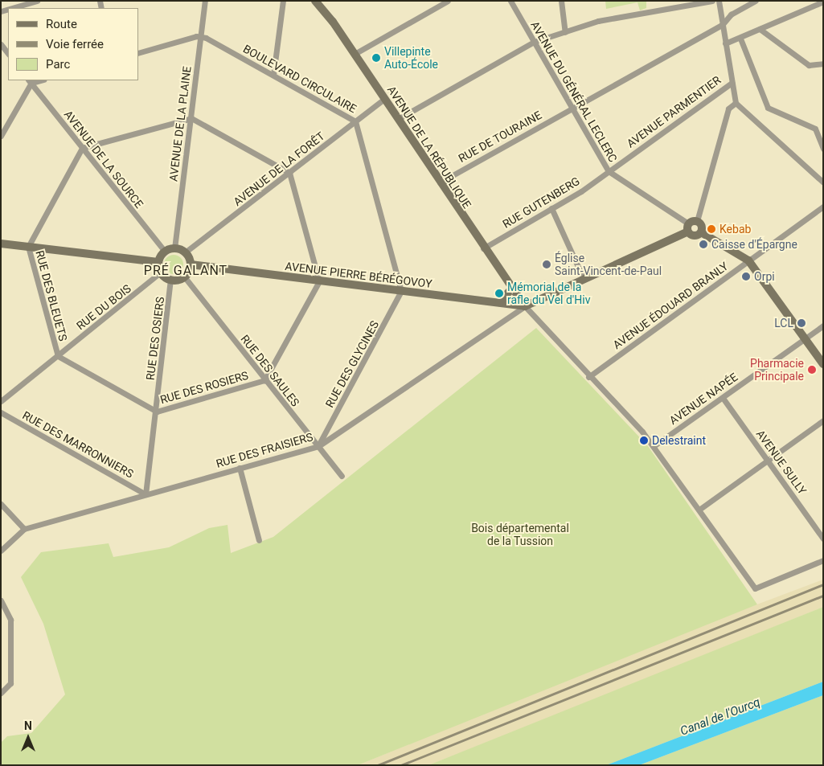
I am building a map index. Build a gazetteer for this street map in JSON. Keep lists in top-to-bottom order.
{
  "streets": {
    "street": [
      "BOULEVARD CIRCULAIRE",
      "AVENUE DU GÉNÉRAL LECLERC",
      "AVENUE PARMENTIER",
      "AVENUE DE LA PLAINE",
      "RUE DE TOURAINE",
      "AVENUE DE LA RÉPUBLIQUE",
      "AVENUE DE LA SOURCE",
      "AVENUE DE LA FORÊT",
      "RUE GUTENBERG",
      "AVENUE PIERRE BÉRÉGOVOY",
      "RUE DES BLEUETS",
      "AVENUE ÉDOUARD BRANLY",
      "RUE DU BOIS",
      "RUE DES OSIERS",
      "RUE DES GLYCINES",
      "RUE DES SAULES",
      "RUE DES ROSIERS",
      "AVENUE NAPÉE",
      "RUE DES MARRONNIERS",
      "RUE DES FRAISIERS",
      "AVENUE SULLY"
    ]
  },
  "crossings": [
    ["BOULEVARD CIRCULAIRE", "AVENUE DE LA PLAINE"],
    ["BOULEVARD CIRCULAIRE", "AVENUE DE LA FORÊT"],
    ["BOULEVARD CIRCULAIRE", "AVENUE PIERRE BÉRÉGOVOY"],
    ["BOULEVARD CIRCULAIRE", "RUE DES GLYCINES"],
    ["AVENUE DU GÉNÉRAL LECLERC", "AVENUE PARMENTIER"],
    ["AVENUE DU GÉNÉRAL LECLERC", "RUE DE TOURAINE"],
    ["AVENUE DU GÉNÉRAL LECLERC", "RUE GUTENBERG"],
    ["AVENUE PARMENTIER", "RUE GUTENBERG"],
    ["AVENUE DE LA PLAINE", "AVENUE DE LA SOURCE"],
    ["AVENUE DE LA PLAINE", "AVENUE DE LA FORÊT"],
    ["AVENUE DE LA PLAINE", "AVENUE PIERRE BÉRÉGOVOY"],
    ["AVENUE DE LA PLAINE", "RUE DU BOIS"],
    ["AVENUE DE LA PLAINE", "RUE DES OSIERS"],
    ["AVENUE DE LA PLAINE", "RUE DES SAULES"],
    ["RUE DE TOURAINE", "AVENUE DE LA RÉPUBLIQUE"],
    ["AVENUE DE LA RÉPUBLIQUE", "AVENUE DE LA FORÊT"],
    ["AVENUE DE LA RÉPUBLIQUE", "RUE GUTENBERG"],
    ["AVENUE DE LA RÉPUBLIQUE", "AVENUE PIERRE BÉRÉGOVOY"],
    ["AVENUE DE LA RÉPUBLIQUE", "RUE DES FRAISIERS"],
    ["AVENUE DE LA SOURCE", "AVENUE DE LA FORÊT"],
    ["AVENUE DE LA SOURCE", "AVENUE PIERRE BÉRÉGOVOY"],
    ["AVENUE DE LA SOURCE", "RUE DU BOIS"],
    ["AVENUE DE LA SOURCE", "RUE DES OSIERS"],
    ["AVENUE DE LA SOURCE", "RUE DES SAULES"],
    ["AVENUE DE LA FORÊT", "AVENUE PIERRE BÉRÉGOVOY"],
    ["AVENUE DE LA FORÊT", "RUE DU BOIS"],
    ["AVENUE DE LA FORÊT", "RUE DES OSIERS"],
    ["AVENUE DE LA FORÊT", "RUE DES SAULES"],
    ["AVENUE PIERRE BÉRÉGOVOY", "RUE DU BOIS"],
    ["AVENUE PIERRE BÉRÉGOVOY", "RUE DES OSIERS"],
    ["AVENUE PIERRE BÉRÉGOVOY", "RUE DES GLYCINES"],
    ["AVENUE PIERRE BÉRÉGOVOY", "RUE DES SAULES"],
    ["AVENUE PIERRE BÉRÉGOVOY", "RUE DES ROSIERS"],
    ["AVENUE PIERRE BÉRÉGOVOY", "RUE DES FRAISIERS"],
    ["RUE DES BLEUETS", "RUE DU BOIS"],
    ["RUE DES BLEUETS", "RUE DES OSIERS"],
    ["RUE DES BLEUETS", "RUE DES ROSIERS"],
    ["RUE DU BOIS", "RUE DES OSIERS"],
    ["RUE DU BOIS", "RUE DES SAULES"],
    ["RUE DES OSIERS", "RUE DES SAULES"],
    ["RUE DES OSIERS", "RUE DES ROSIERS"],
    ["RUE DES OSIERS", "RUE DES MARRONNIERS"],
    ["RUE DES OSIERS", "RUE DES FRAISIERS"],
    ["RUE DES GLYCINES", "RUE DES SAULES"],
    ["RUE DES GLYCINES", "RUE DES FRAISIERS"],
    ["RUE DES SAULES", "RUE DES ROSIERS"],
    ["RUE DES SAULES", "RUE DES FRAISIERS"],
    ["AVENUE NAPÉE", "AVENUE SULLY"],
    ["RUE DES MARRONNIERS", "RUE DES FRAISIERS"]
  ],
  "districts": ["PRÉ GALANT"],
  "water": ["Canal de l'Ourcq"],
  "parks": ["Bois départemental de la Tussion"],
  "places": [
    "Villepinte Auto-École",
    "Kebab",
    "Caisse d'Épargne",
    "Église Saint-Vincent-de-Paul",
    "Orpi",
    "Mémorial de la rafle du Vel d'Hiv",
    "LCL",
    "Pharmacie Principale",
    "Delestraint"
  ],
  "legend": ["Route", "Voie ferrée", "Parc"],
  "north": "top"
}
